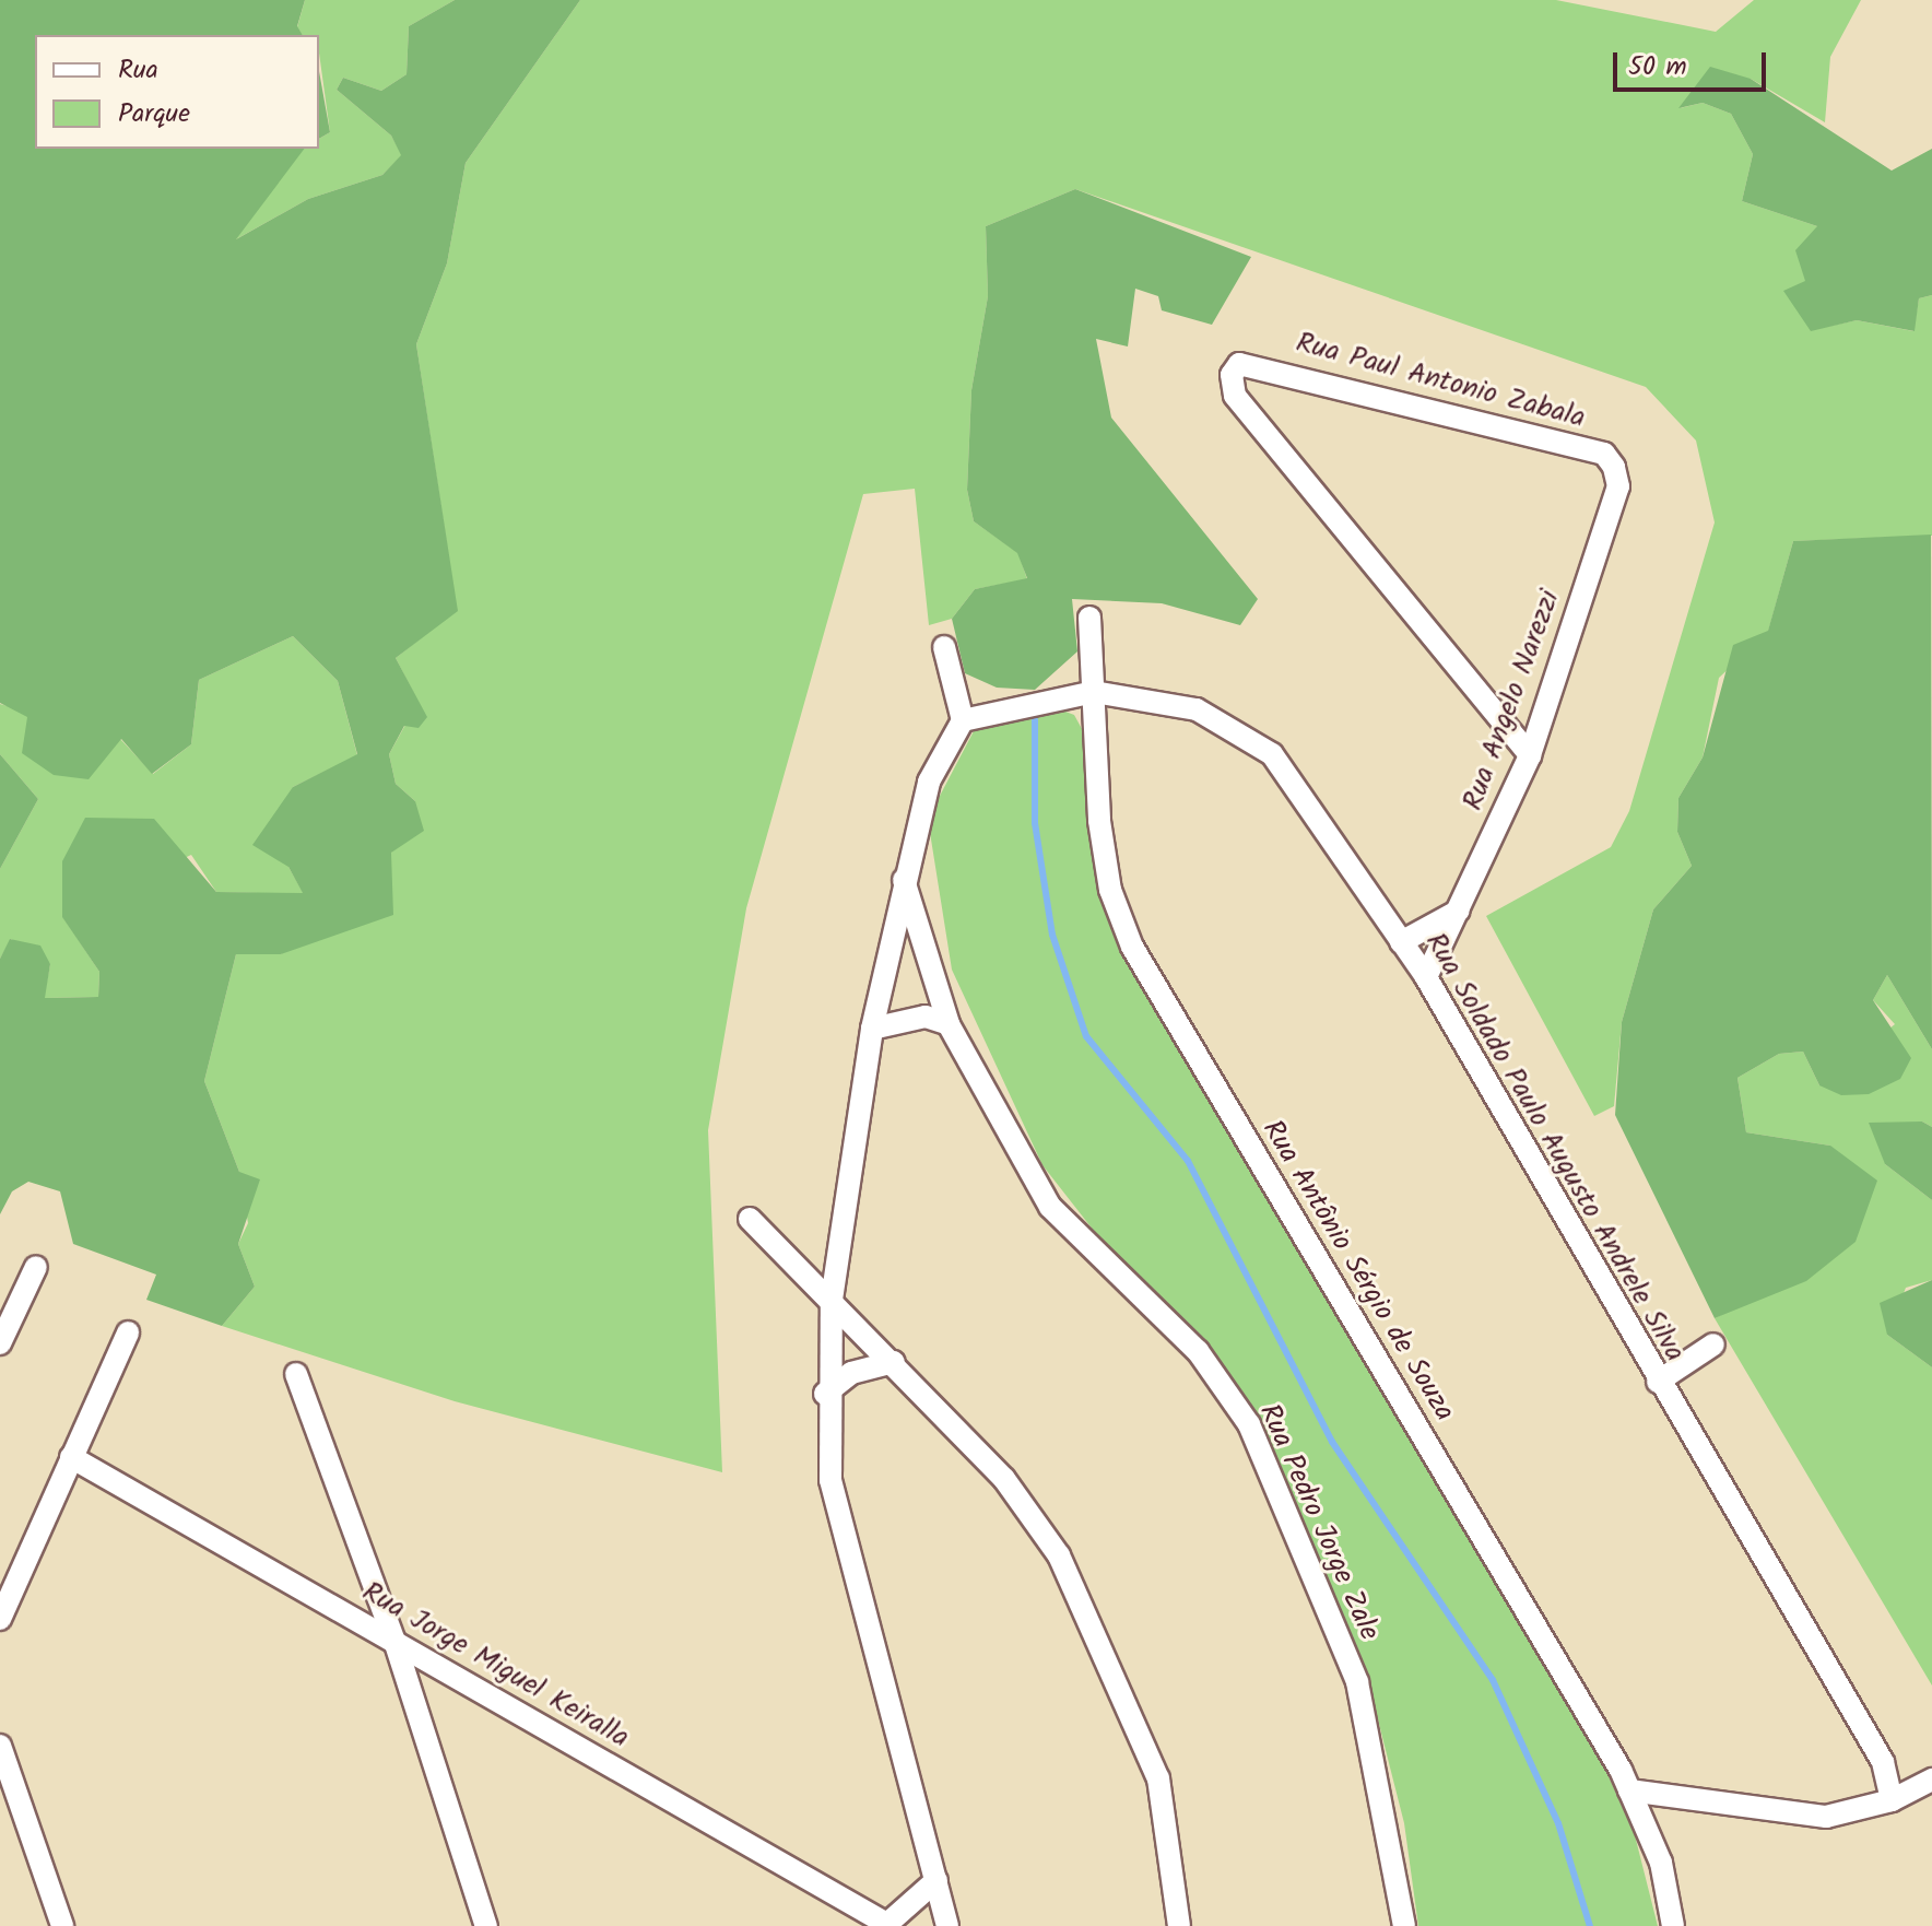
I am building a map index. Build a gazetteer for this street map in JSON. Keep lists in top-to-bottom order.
{
  "streets": {
    "street": [
      "Rua Paul Antonio Zabala",
      "Rua Angelo Narezzi",
      "Rua Soldado Paulo Augusto Andrele Silva",
      "Rua Antônio Sérgio de Souza",
      "Rua Pedro Jorge Zale",
      "Rua Jorge Miguel Keiralla"
    ]
  },
  "crossings": [
    ["Rua Paul Antonio Zabala", "Rua Angelo Narezzi"],
    ["Rua Angelo Narezzi", "Rua Soldado Paulo Augusto Andrele Silva"],
    ["Rua Soldado Paulo Augusto Andrele Silva", "Rua Antônio Sérgio de Souza"]
  ],
  "legend": ["Rua", "Parque"],
  "scale_bar": "50 m"
}
